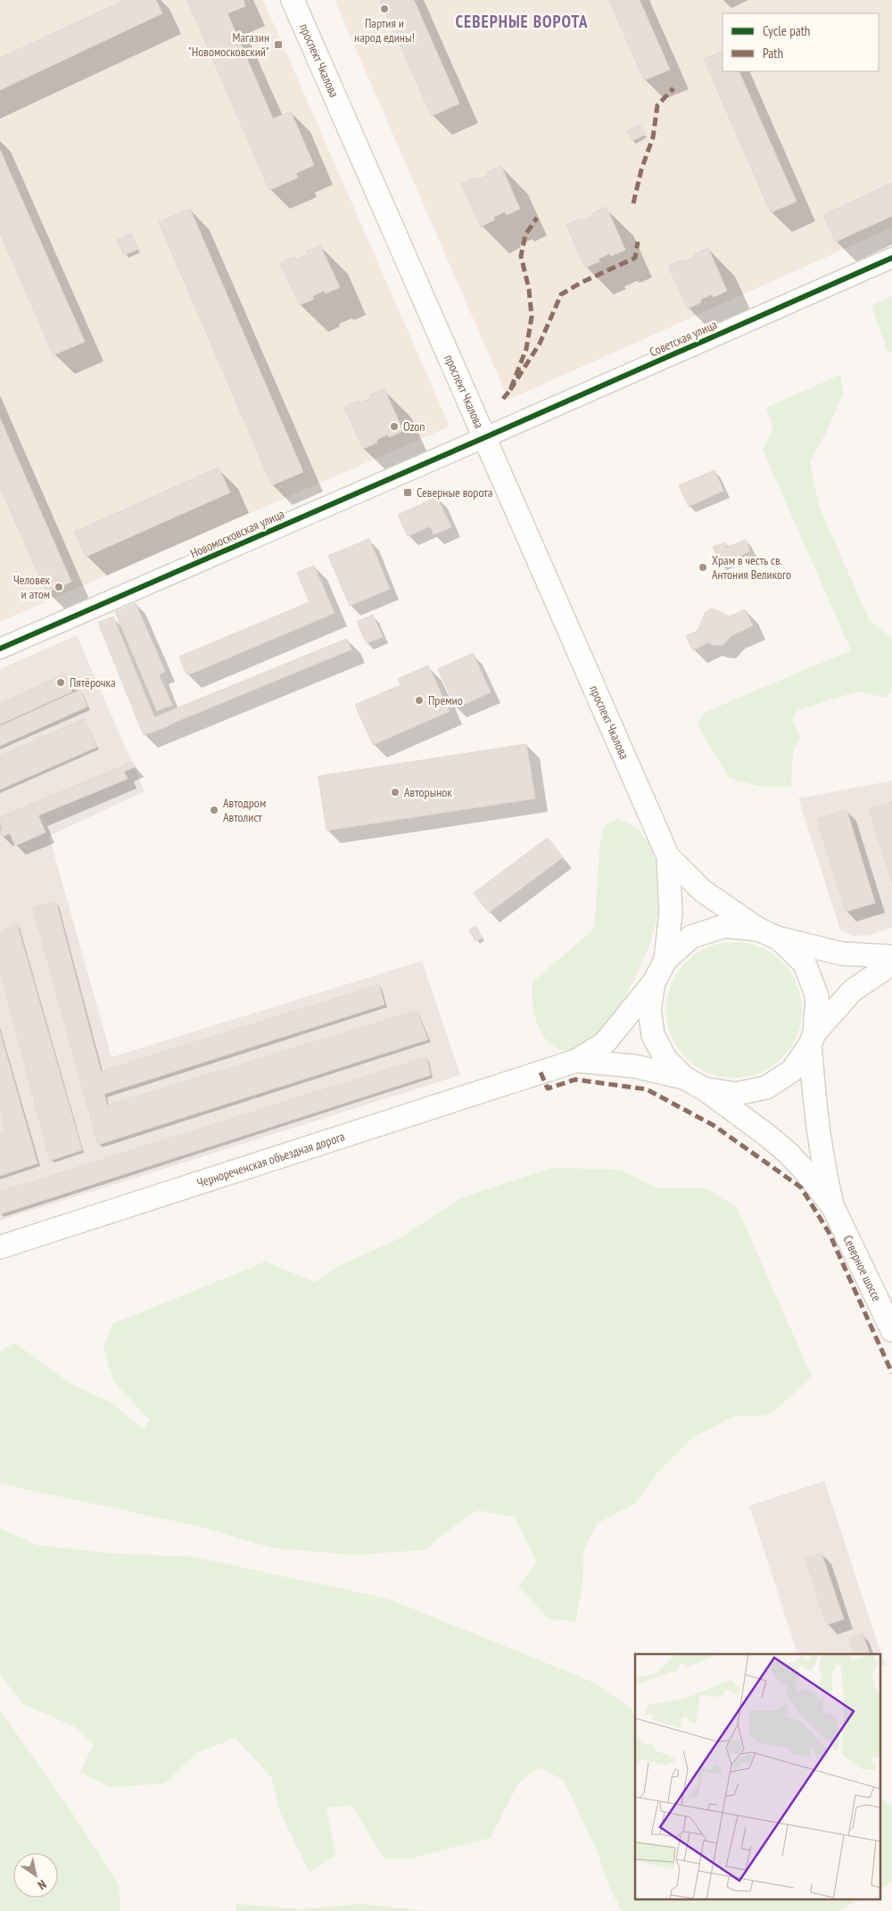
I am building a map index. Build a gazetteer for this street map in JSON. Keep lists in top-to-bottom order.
{
  "streets": {
    "main road": ["проспект Чкалова", "Чернореченская объездная дорога", "Северное шоссе"],
    "street": ["Советская улица", "Новомосковская улица"]
  },
  "crossings": [
    ["проспект Чкалова", "Советская улица"],
    ["проспект Чкалова", "Новомосковская улица"],
    ["Советская улица", "Новомосковская улица"]
  ],
  "districts": ["СЕВЕРНЫЕ ВОРОТА"],
  "places": {
    "other": [
      "Партия и народ едины!",
      "Ozon",
      "Храм в честь св. Антония Великого",
      "Человек и атом",
      "Пятёрочка",
      "Премио",
      "Авторынок",
      "Автодром Автолист"
    ],
    "transit": ["Магазин \"Новомосковский\"", "Северные ворота"]
  },
  "legend": ["Cycle path", "Path"],
  "north": "bottom right"
}
